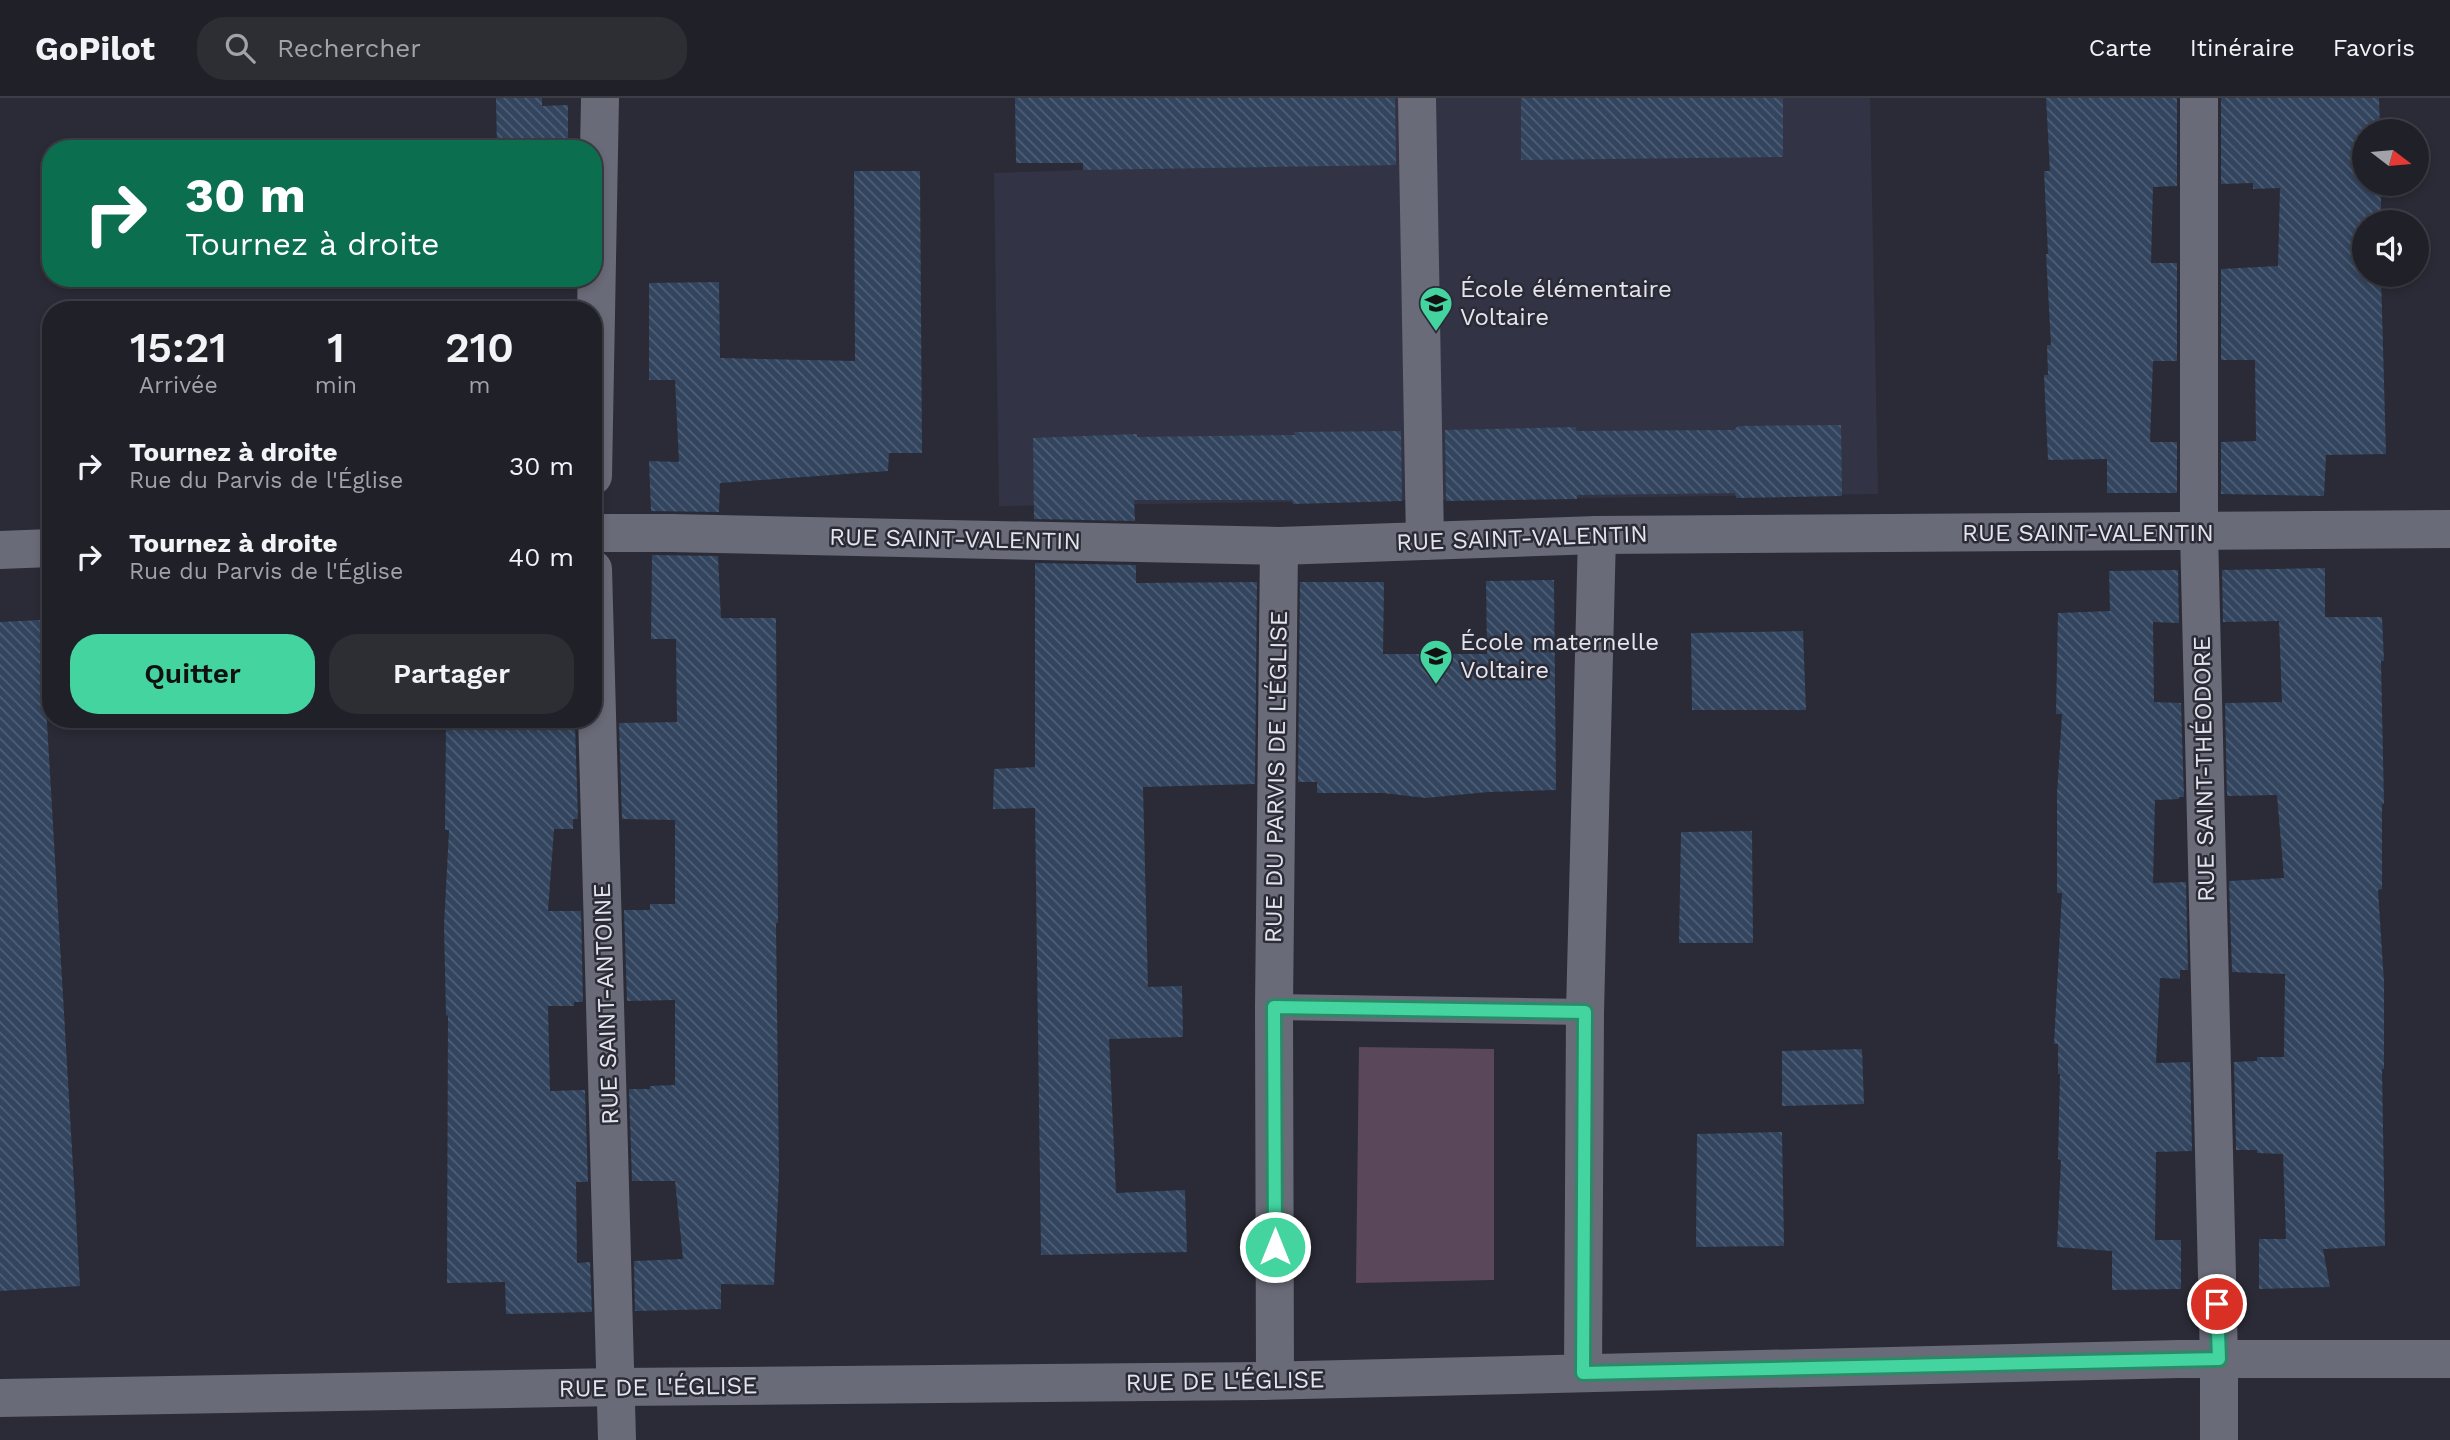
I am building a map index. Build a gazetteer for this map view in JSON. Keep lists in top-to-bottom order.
{
  "streets": {
    "street": [
      "RUE SAINT-VALENTIN",
      "RUE SAINT-THÉODORE",
      "RUE DU PARVIS DE L'ÉGLISE",
      "RUE SAINT-ANTOINE",
      "RUE DE L'ÉGLISE"
    ]
  },
  "crossings": [
    ["RUE SAINT-VALENTIN", "RUE SAINT-THÉODORE"],
    ["RUE SAINT-VALENTIN", "RUE DU PARVIS DE L'ÉGLISE"],
    ["RUE SAINT-THÉODORE", "RUE DE L'ÉGLISE"],
    ["RUE DU PARVIS DE L'ÉGLISE", "RUE DE L'ÉGLISE"],
    ["RUE SAINT-ANTOINE", "RUE DE L'ÉGLISE"]
  ],
  "places": {
    "school or university": ["École élémentaire Voltaire", "École maternelle Voltaire"]
  },
  "north": "right",
  "page": {
    "header": "GoPilot",
    "search": "Rechercher",
    "nav": ["Carte", "Itinéraire", "Favoris"],
    "turn": ["30 m", "Tournez à droite"],
    "eta": [
      "15:21",
      "Arrivée",
      "1",
      "min",
      "210",
      "m"
    ],
    "list": [
      {
        "name": "Tournez à droite",
        "note": "Rue du Parvis de l'Église",
        "value": "30 m"
      },
      {
        "name": "Tournez à droite",
        "note": "Rue du Parvis de l'Église",
        "value": "40 m"
      }
    ],
    "buttons": ["Quitter", "Partager"]
  }
}
